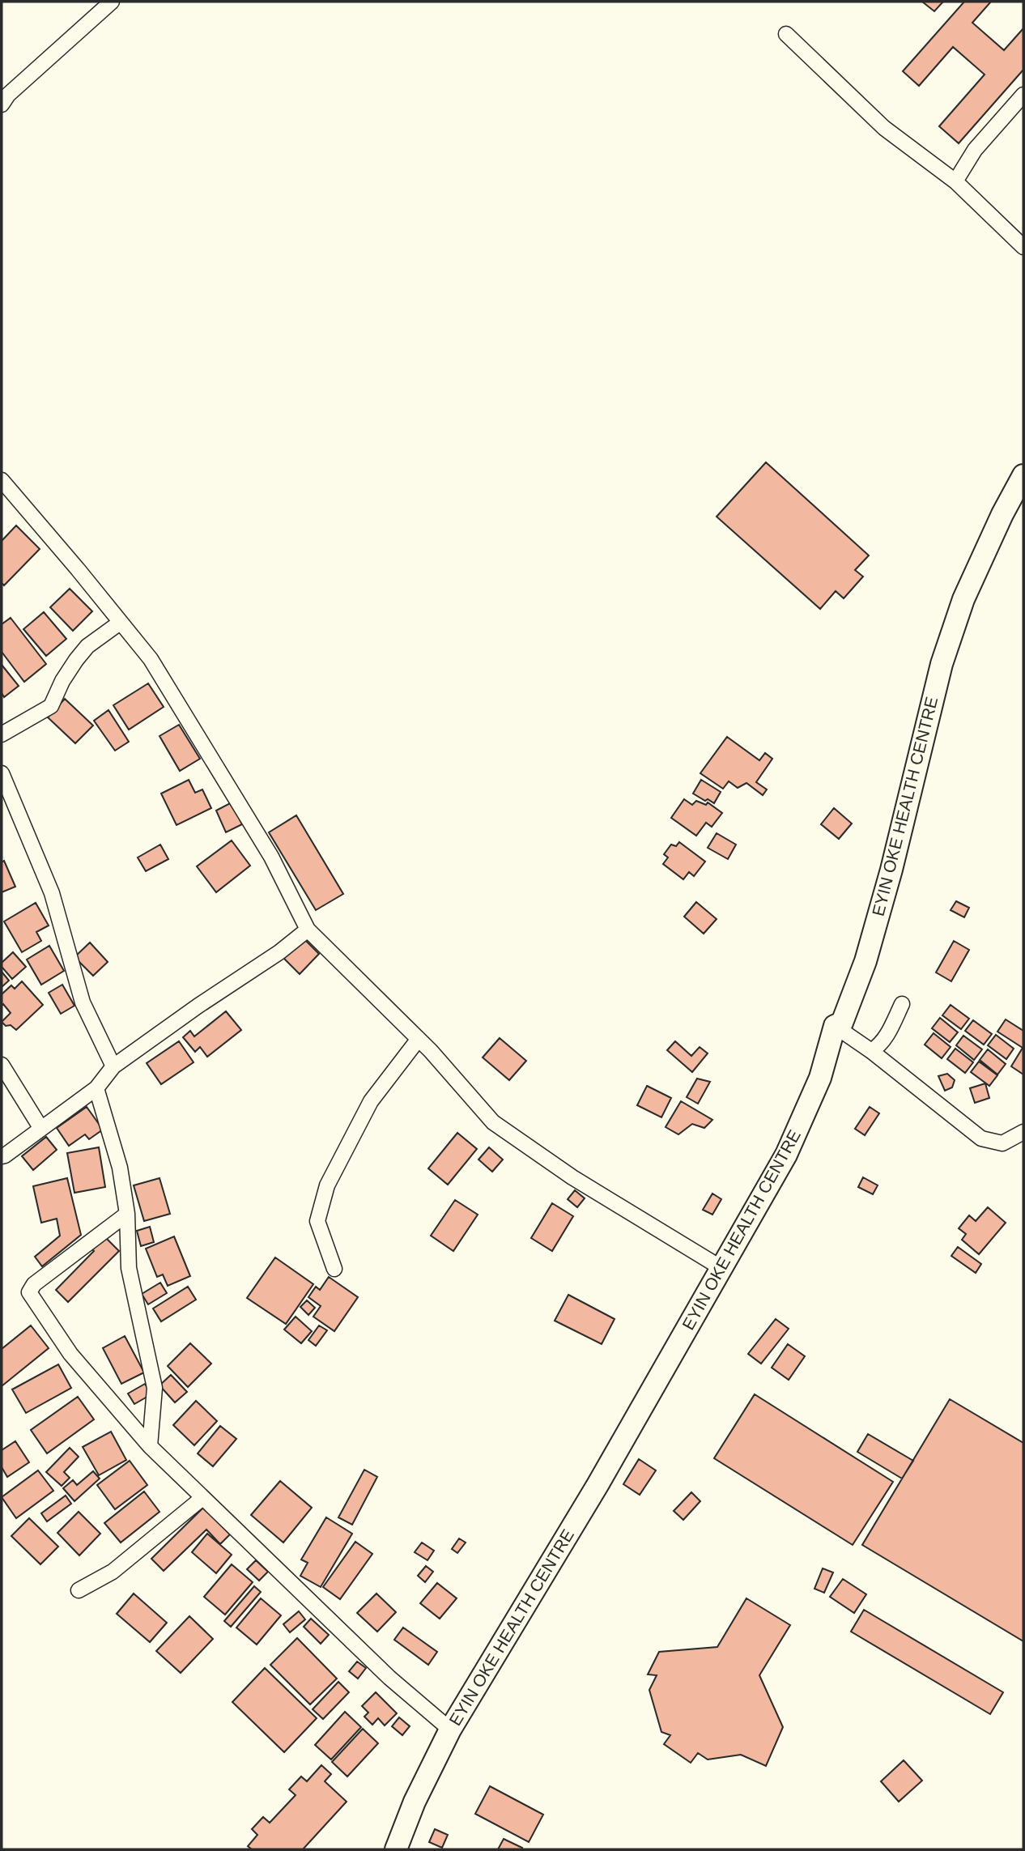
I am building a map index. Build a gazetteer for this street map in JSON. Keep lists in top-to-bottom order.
{
  "streets": {
    "main road": ["EYIN OKE HEALTH CENTRE"]
  }
}
